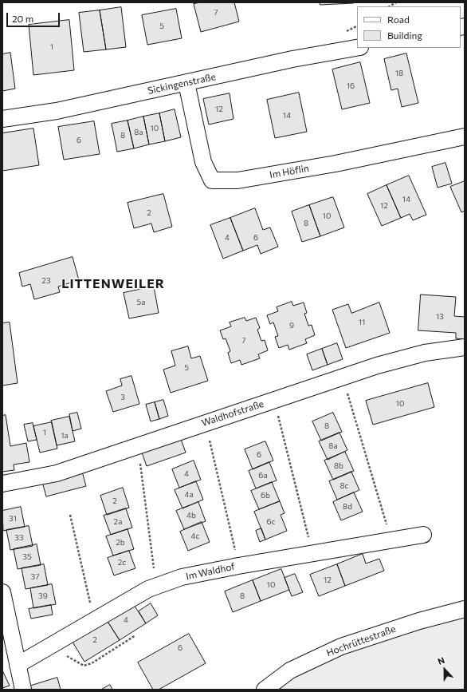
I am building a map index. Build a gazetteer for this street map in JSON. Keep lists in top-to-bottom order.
{
  "streets": {
    "street": [
      "Sickingenstraße",
      "Im Höflin",
      "Waldhofstraße",
      "Im Waldhof",
      "Hochrüttestraße"
    ]
  },
  "crossings": [
    ["Sickingenstraße", "Im Höflin"]
  ],
  "districts": ["LITTENWEILER"],
  "house_numbers": [
    "7",
    "5",
    "1",
    "18",
    "16",
    "12",
    "14",
    "10",
    "8a",
    "8",
    "6",
    "14",
    "12",
    "2",
    "10",
    "8",
    "4",
    "6",
    "23",
    "5a",
    "13",
    "11",
    "9",
    "7",
    "5",
    "3",
    "10",
    "8",
    "1",
    "1a",
    "8a",
    "6",
    "8b",
    "4",
    "6a",
    "8c",
    "4a",
    "6b",
    "2",
    "8d",
    "4b",
    "31",
    "2a",
    "6c",
    "4c",
    "33",
    "2b",
    "35",
    "2c",
    "37",
    "12",
    "10",
    "39",
    "8",
    "4",
    "2",
    "6"
  ],
  "legend": ["Road", "Building"],
  "scale_bar": "20 m",
  "north": "top"
}
